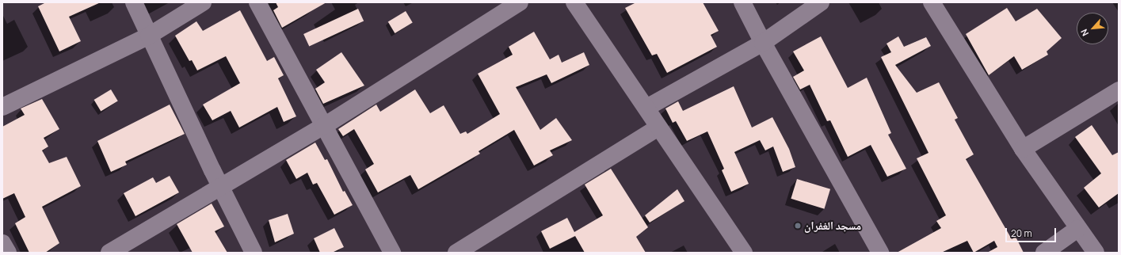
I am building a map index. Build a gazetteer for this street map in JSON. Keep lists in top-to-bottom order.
{
  "places": ["مسجد الغفران"],
  "scale_bar": "20 m",
  "north": "bottom left"
}
